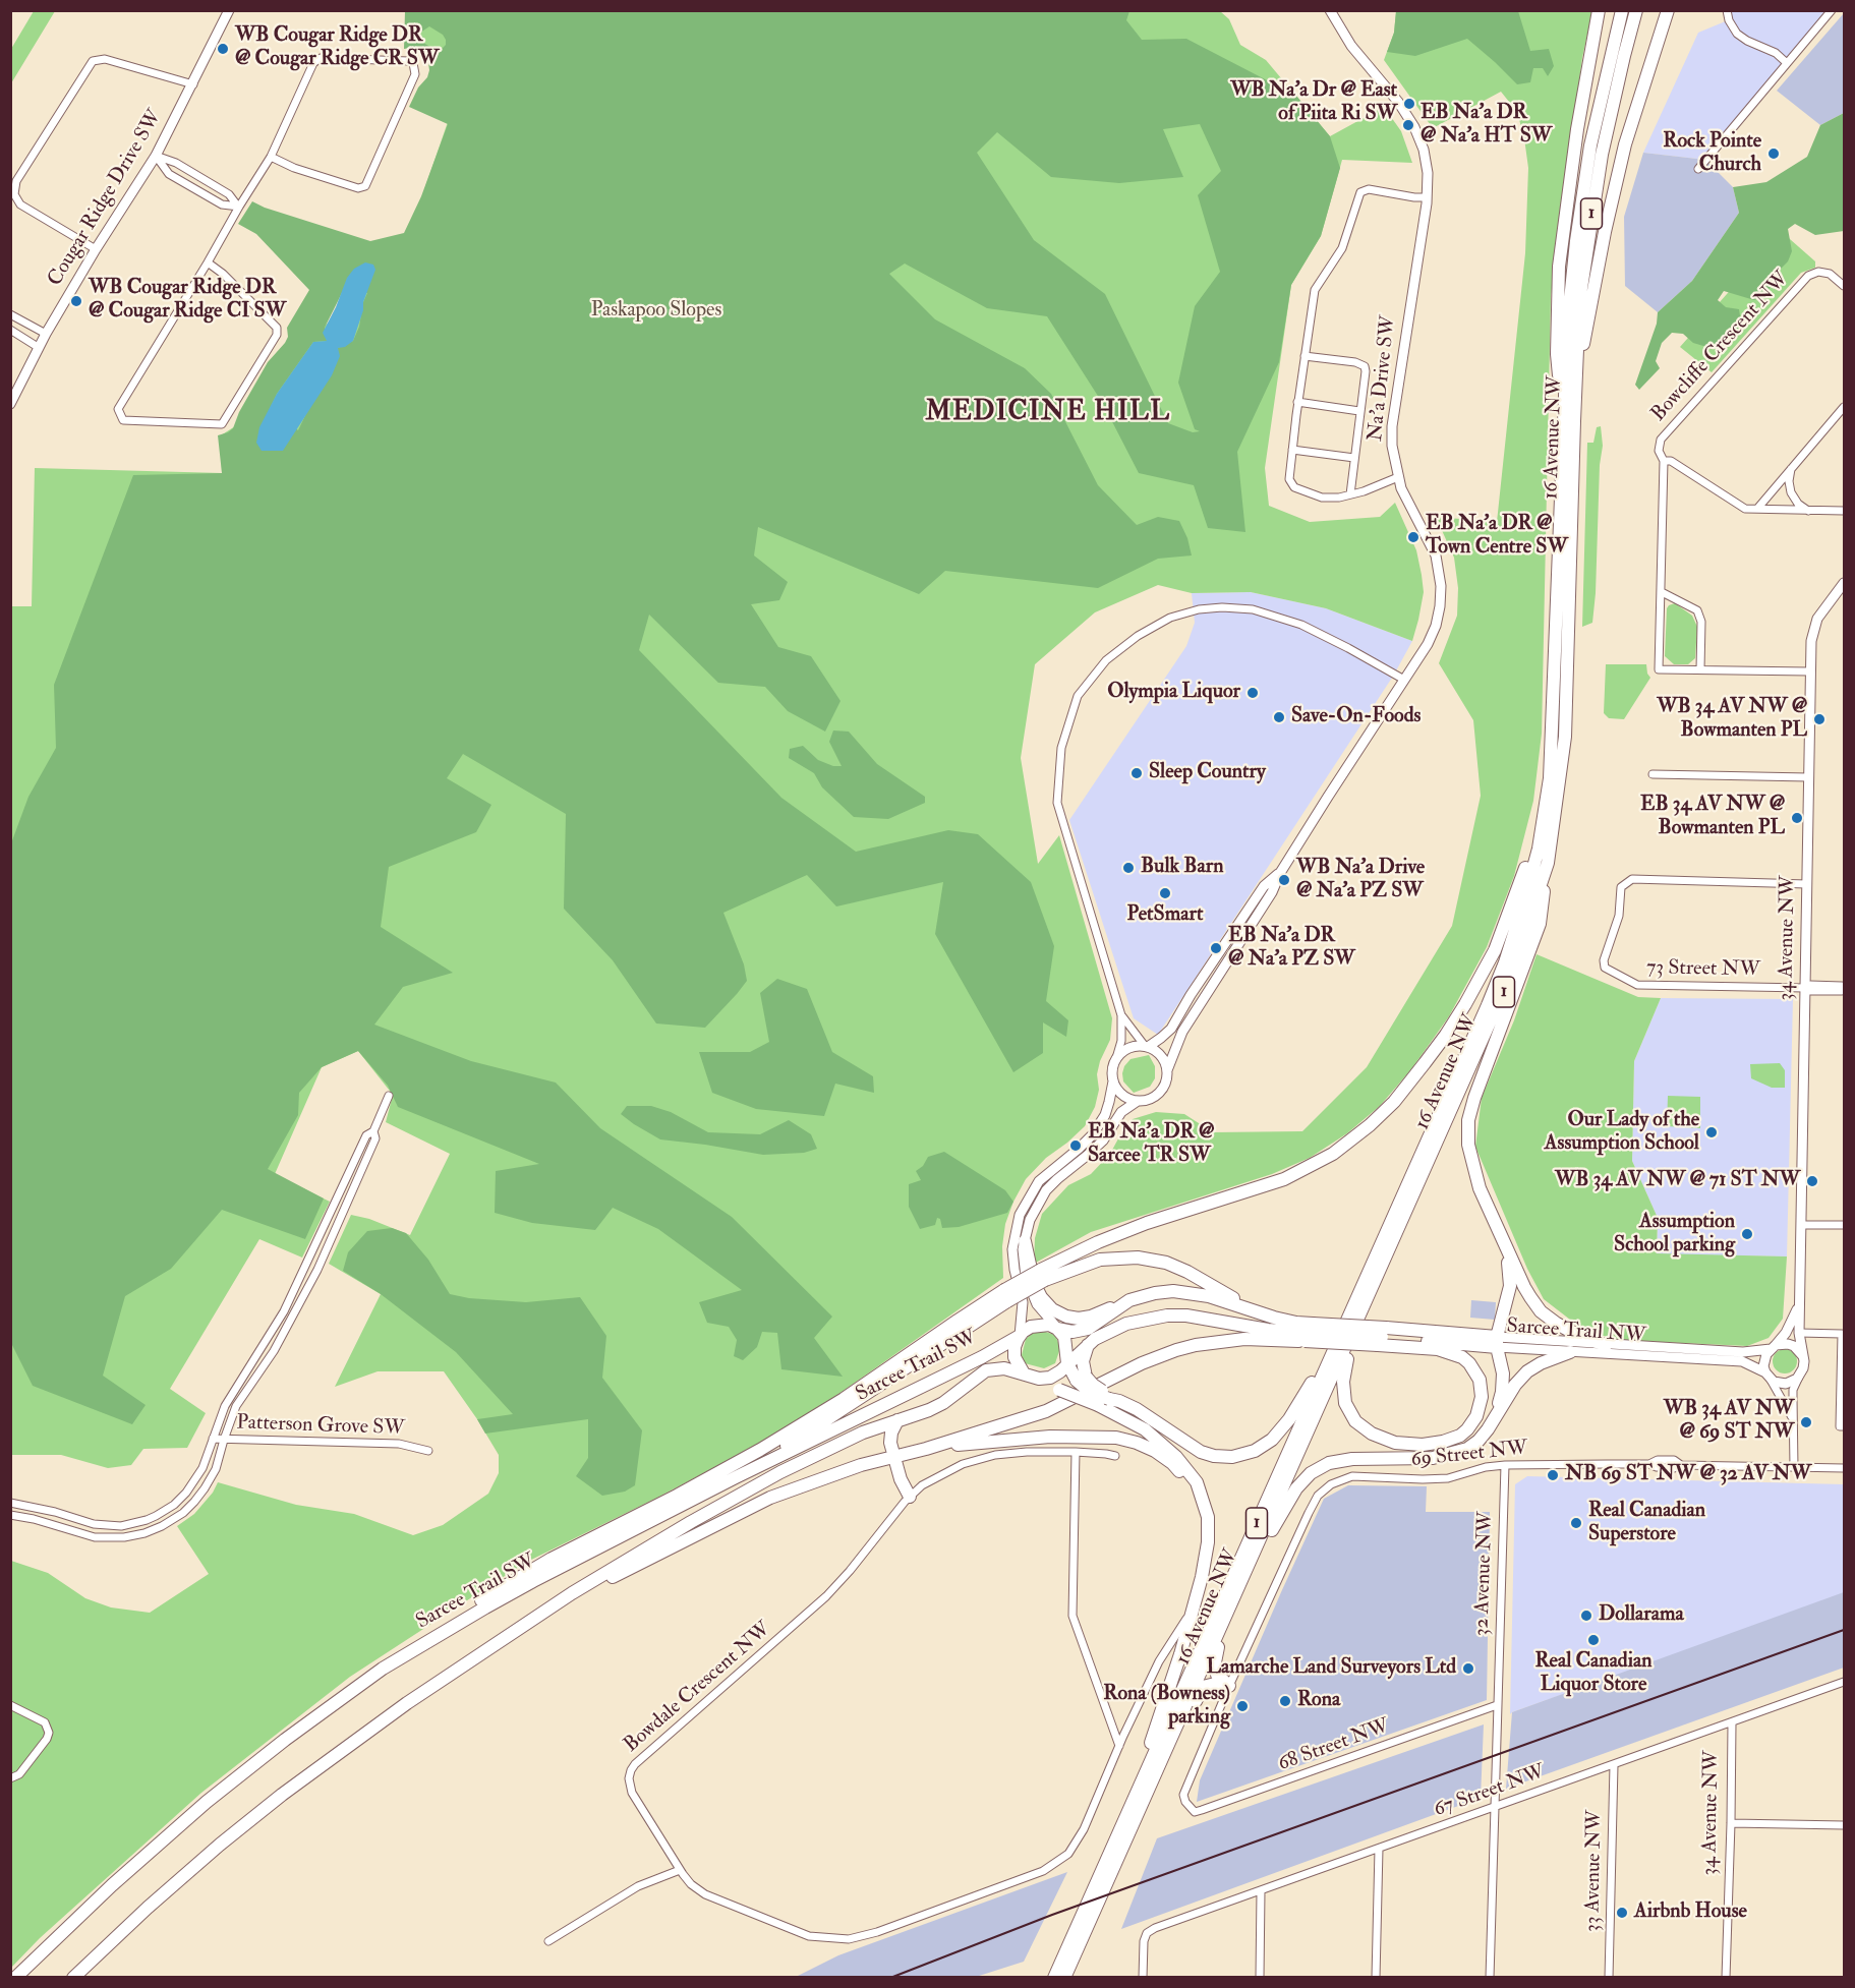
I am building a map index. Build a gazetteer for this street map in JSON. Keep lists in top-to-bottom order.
{
  "streets": {
    "highway": [
      "1",
      "16 Avenue NW",
      "Sarcee Trail NW",
      "Sarcee Trail SW"
    ],
    "street": [
      "Cougar Ridge Drive SW",
      "Bowcliffe Crescent NW",
      "Na'a Drive SW",
      "34 Avenue NW",
      "73 Street NW",
      "Patterson Grove SW",
      "69 Street NW",
      "32 Avenue NW",
      "Bowdale Crescent NW",
      "68 Street NW",
      "67 Street NW",
      "33 Avenue NW"
    ]
  },
  "crossings": [
    ["Bowcliffe Crescent NW", "34 Avenue NW"],
    ["34 Avenue NW", "73 Street NW"],
    ["34 Avenue NW", "Sarcee Trail NW"],
    ["34 Avenue NW", "67 Street NW"],
    ["69 Street NW", "32 Avenue NW"],
    ["69 Street NW", "68 Street NW"],
    ["32 Avenue NW", "68 Street NW"],
    ["32 Avenue NW", "67 Street NW"],
    ["67 Street NW", "33 Avenue NW"]
  ],
  "districts": ["MEDICINE HILL"],
  "parks": ["Paskapoo Slopes"],
  "places": [
    "WB Cougar Ridge DR @ Cougar Ridge CR SW",
    "WB Na'a Dr @ East of Piita Ri SW",
    "EB Na'a DR @ Na'a HT SW",
    "Rock Pointe Church",
    "WB Cougar Ridge DR @ Cougar Ridge CI SW",
    "EB Na'a DR @ Town Centre SW",
    "Olympia Liquor",
    "Save-On-Foods",
    "WB 34 AV NW @ Bowmanten PL",
    "Sleep Country",
    "EB 34 AV NW @ Bowmanten PL",
    "Bulk Barn",
    "WB Na'a Drive @ Na'a PZ SW",
    "PetSmart",
    "EB Na'a DR @ Na'a PZ SW",
    "Our Lady of the Assumption School",
    "EB Na'a DR @ Sarcee TR SW",
    "WB 34 AV NW @ 71 ST NW",
    "Assumption School parking",
    "WB 34 AV NW @ 69 ST NW",
    "NB 69 ST NW @ 32 AV NW",
    "Real Canadian Superstore",
    "Dollarama",
    "Real Canadian Liquor Store",
    "Lamarche Land Surveyors Ltd",
    "Rona",
    "Rona (Bowness) parking",
    "Airbnb House"
  ]
}
